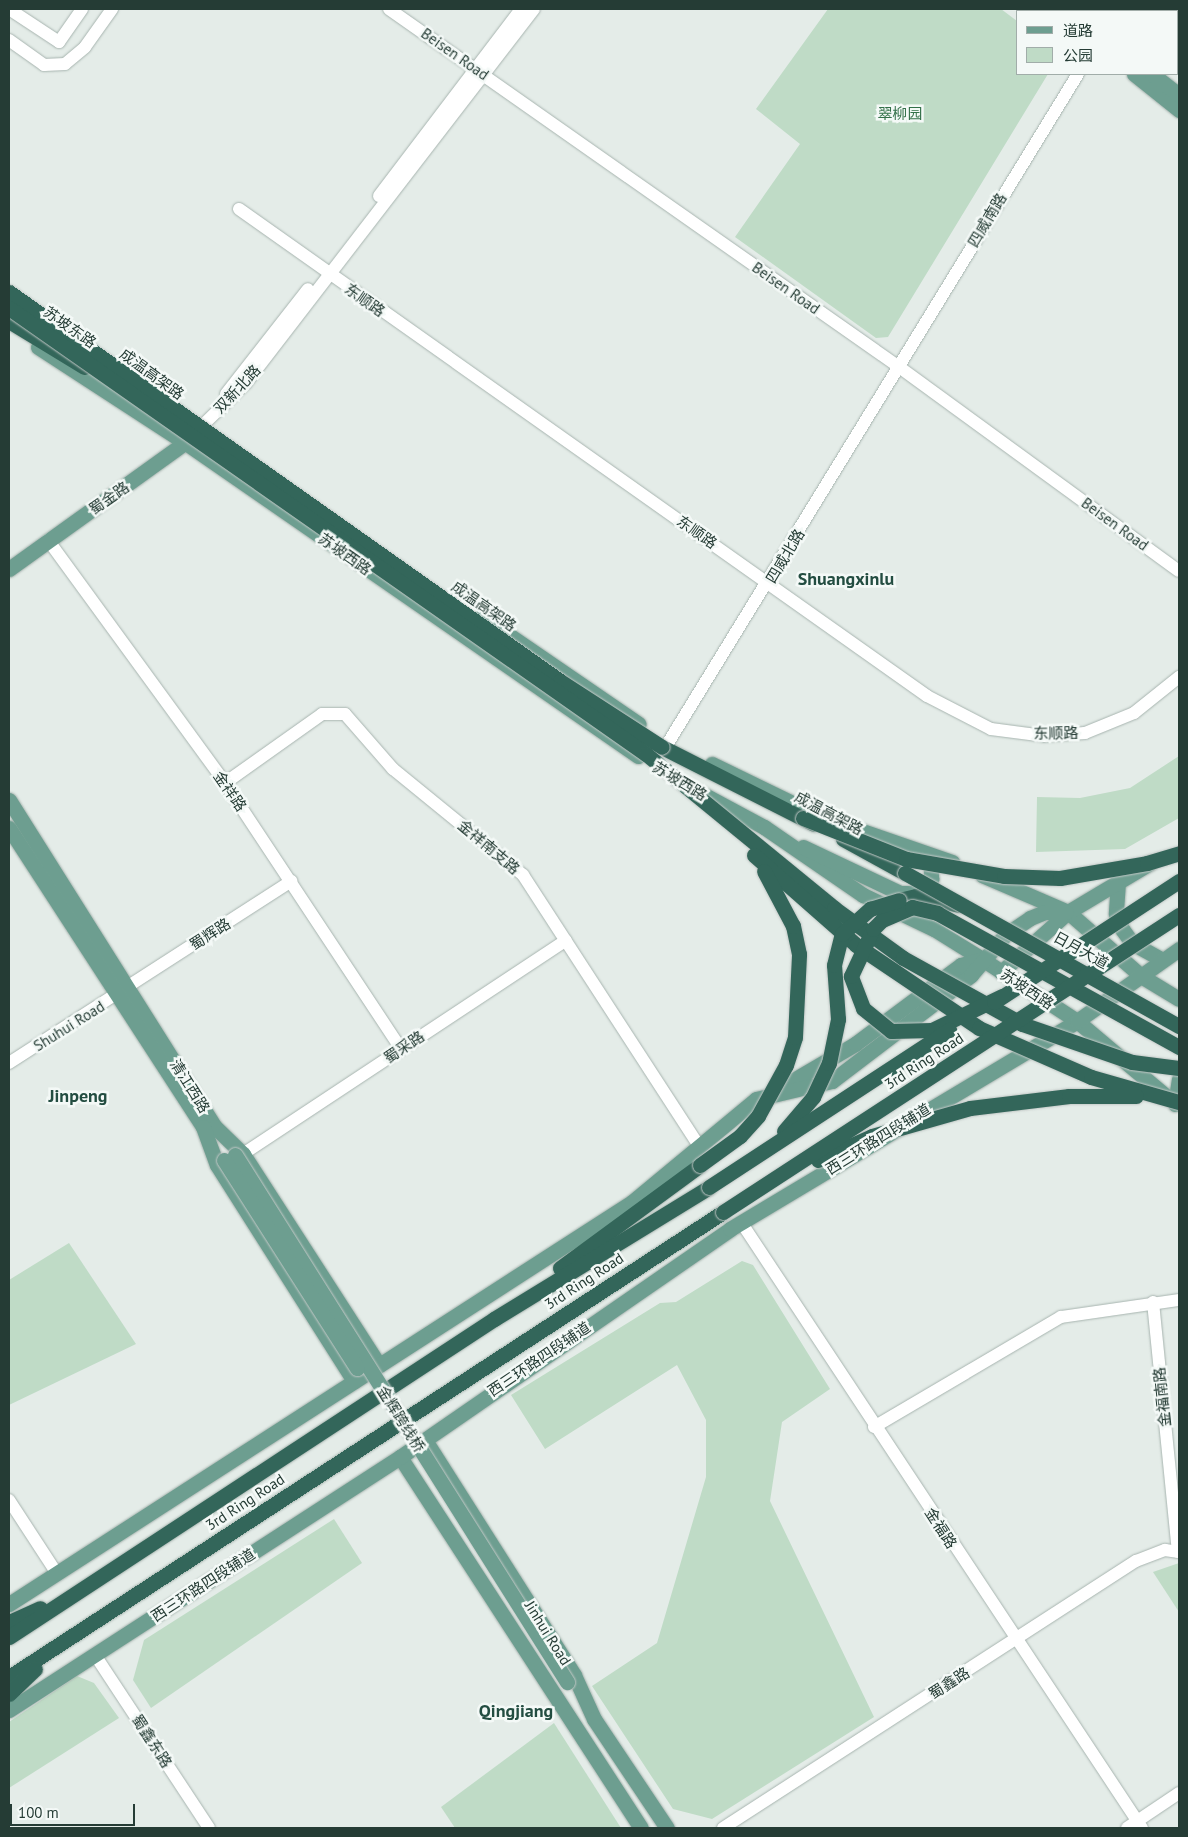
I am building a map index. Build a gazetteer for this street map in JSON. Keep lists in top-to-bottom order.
{
  "streets": {
    "highway": ["成温高架路", "日月大道", "3rd Ring Road"],
    "main road": [
      "苏坡东路",
      "蜀金路",
      "苏坡西路",
      "清江西路",
      "西三环路四段辅道",
      "金辉跨线桥",
      "Jinhui Road"
    ],
    "street": [
      "Beisen Road",
      "四威南路",
      "东顺路",
      "双新北路",
      "四威北路",
      "金祥路",
      "金祥南支路",
      "蜀辉路",
      "Shuhui Road",
      "蜀采路",
      "金福南路",
      "金福路",
      "蜀鑫路",
      "蜀鑫东路"
    ]
  },
  "crossings": [
    ["Beisen Road", "四威南路"],
    ["Beisen Road", "双新北路"],
    ["Beisen Road", "四威北路"],
    ["四威南路", "四威北路"],
    ["东顺路", "双新北路"],
    ["东顺路", "四威北路"],
    ["苏坡东路", "双新北路"],
    ["苏坡东路", "蜀金路"],
    ["苏坡东路", "苏坡西路"],
    ["成温高架路", "日月大道"],
    ["双新北路", "蜀金路"],
    ["双新北路", "苏坡西路"],
    ["蜀金路", "苏坡西路"],
    ["蜀金路", "金祥路"],
    ["苏坡西路", "四威北路"],
    ["苏坡西路", "西三环路四段辅道"],
    ["金祥路", "金祥南支路"],
    ["金祥路", "蜀辉路"],
    ["金祥路", "蜀采路"],
    ["金祥南支路", "蜀采路"],
    ["蜀辉路", "Shuhui Road"],
    ["蜀辉路", "清江西路"],
    ["Shuhui Road", "清江西路"],
    ["蜀采路", "金辉跨线桥"],
    ["西三环路四段辅道", "金福路"],
    ["西三环路四段辅道", "Jinhui Road"],
    ["西三环路四段辅道", "蜀鑫东路"],
    ["金福南路", "蜀鑫路"],
    ["金福路", "蜀鑫路"]
  ],
  "districts": ["Shuangxinlu", "Jinpeng", "Qingjiang"],
  "parks": ["翠柳园"],
  "legend": ["道路", "公园"],
  "scale_bar": "100 m"
}
